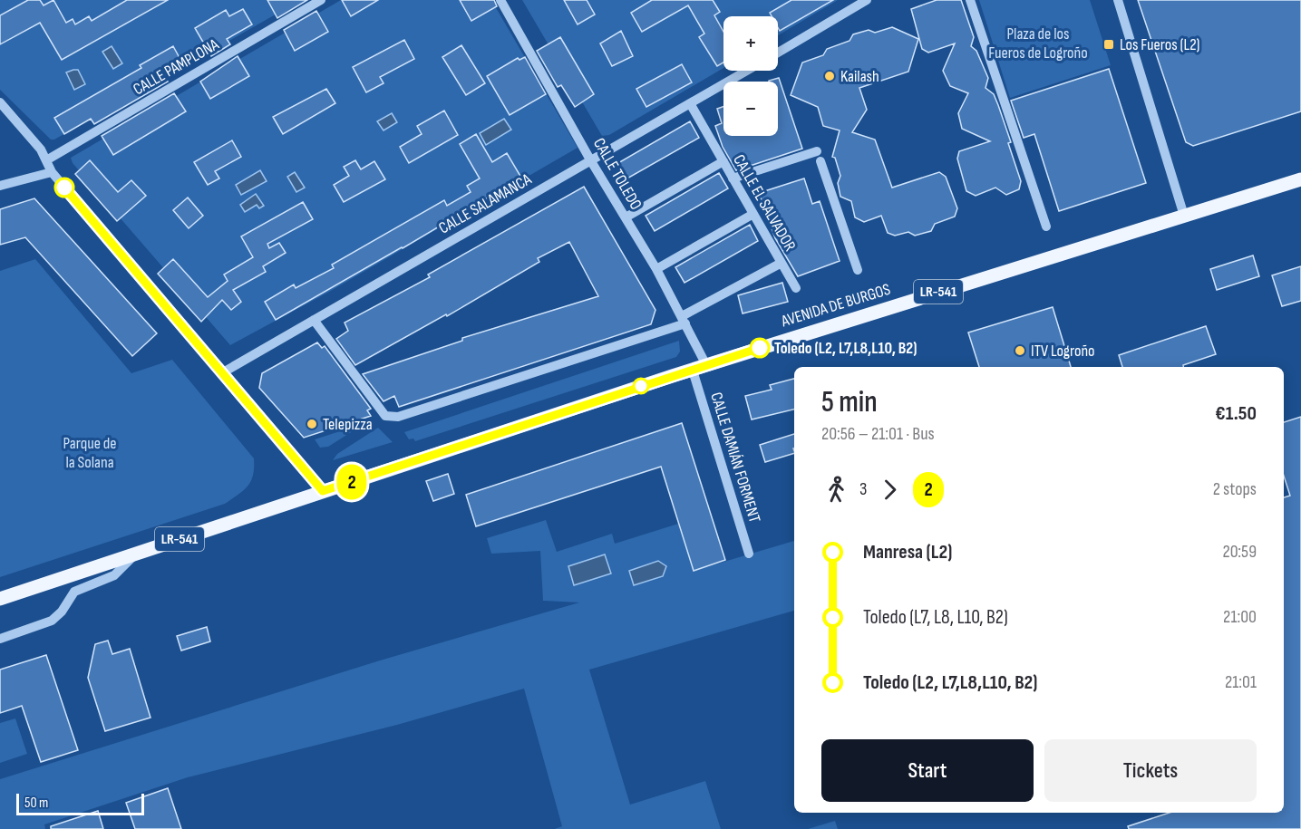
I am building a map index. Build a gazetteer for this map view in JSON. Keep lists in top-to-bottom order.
{
  "streets": {
    "main road": ["LR-541", "AVENIDA DE BURGOS"],
    "street": [
      "CALLE PAMPLONA",
      "CALLE TOLEDO",
      "CALLE EL SALVADOR",
      "CALLE SALAMANCA",
      "CALLE DAMIÁN FORMENT"
    ]
  },
  "crossings": [
    ["CALLE TOLEDO", "CALLE SALAMANCA"],
    ["CALLE TOLEDO", "AVENIDA DE BURGOS"],
    ["CALLE EL SALVADOR", "CALLE SALAMANCA"],
    ["AVENIDA DE BURGOS", "CALLE DAMIÁN FORMENT"]
  ],
  "parks": ["Plaza de los Fueros de Logroño", "Parque de la Solana"],
  "places": {
    "transit": ["Los Fueros (L2)"],
    "other": [
      "Kailash",
      "Toledo (L2, L7,L8,L10, B2)",
      "ITV Logroño",
      "Telepizza"
    ]
  },
  "lines": ["bus line 2"],
  "scale_bar": "50 m",
  "page": {
    "on_map": "2",
    "map_buttons": ["+", "−"],
    "heading": ["5 min", "20:56 – 21:01 · Bus", "€1.50"],
    "legs": ["3", "2", "2 stops"],
    "list": [
      {
        "name": "Manresa (L2)",
        "value": "20:59"
      },
      {
        "name": "Toledo (L7, L8, L10, B2)",
        "value": "21:00"
      },
      {
        "name": "Toledo (L2, L7,L8,L10, B2)",
        "value": "21:01"
      }
    ],
    "buttons": ["Start", "Tickets"],
    "scale": "50 m"
  }
}
